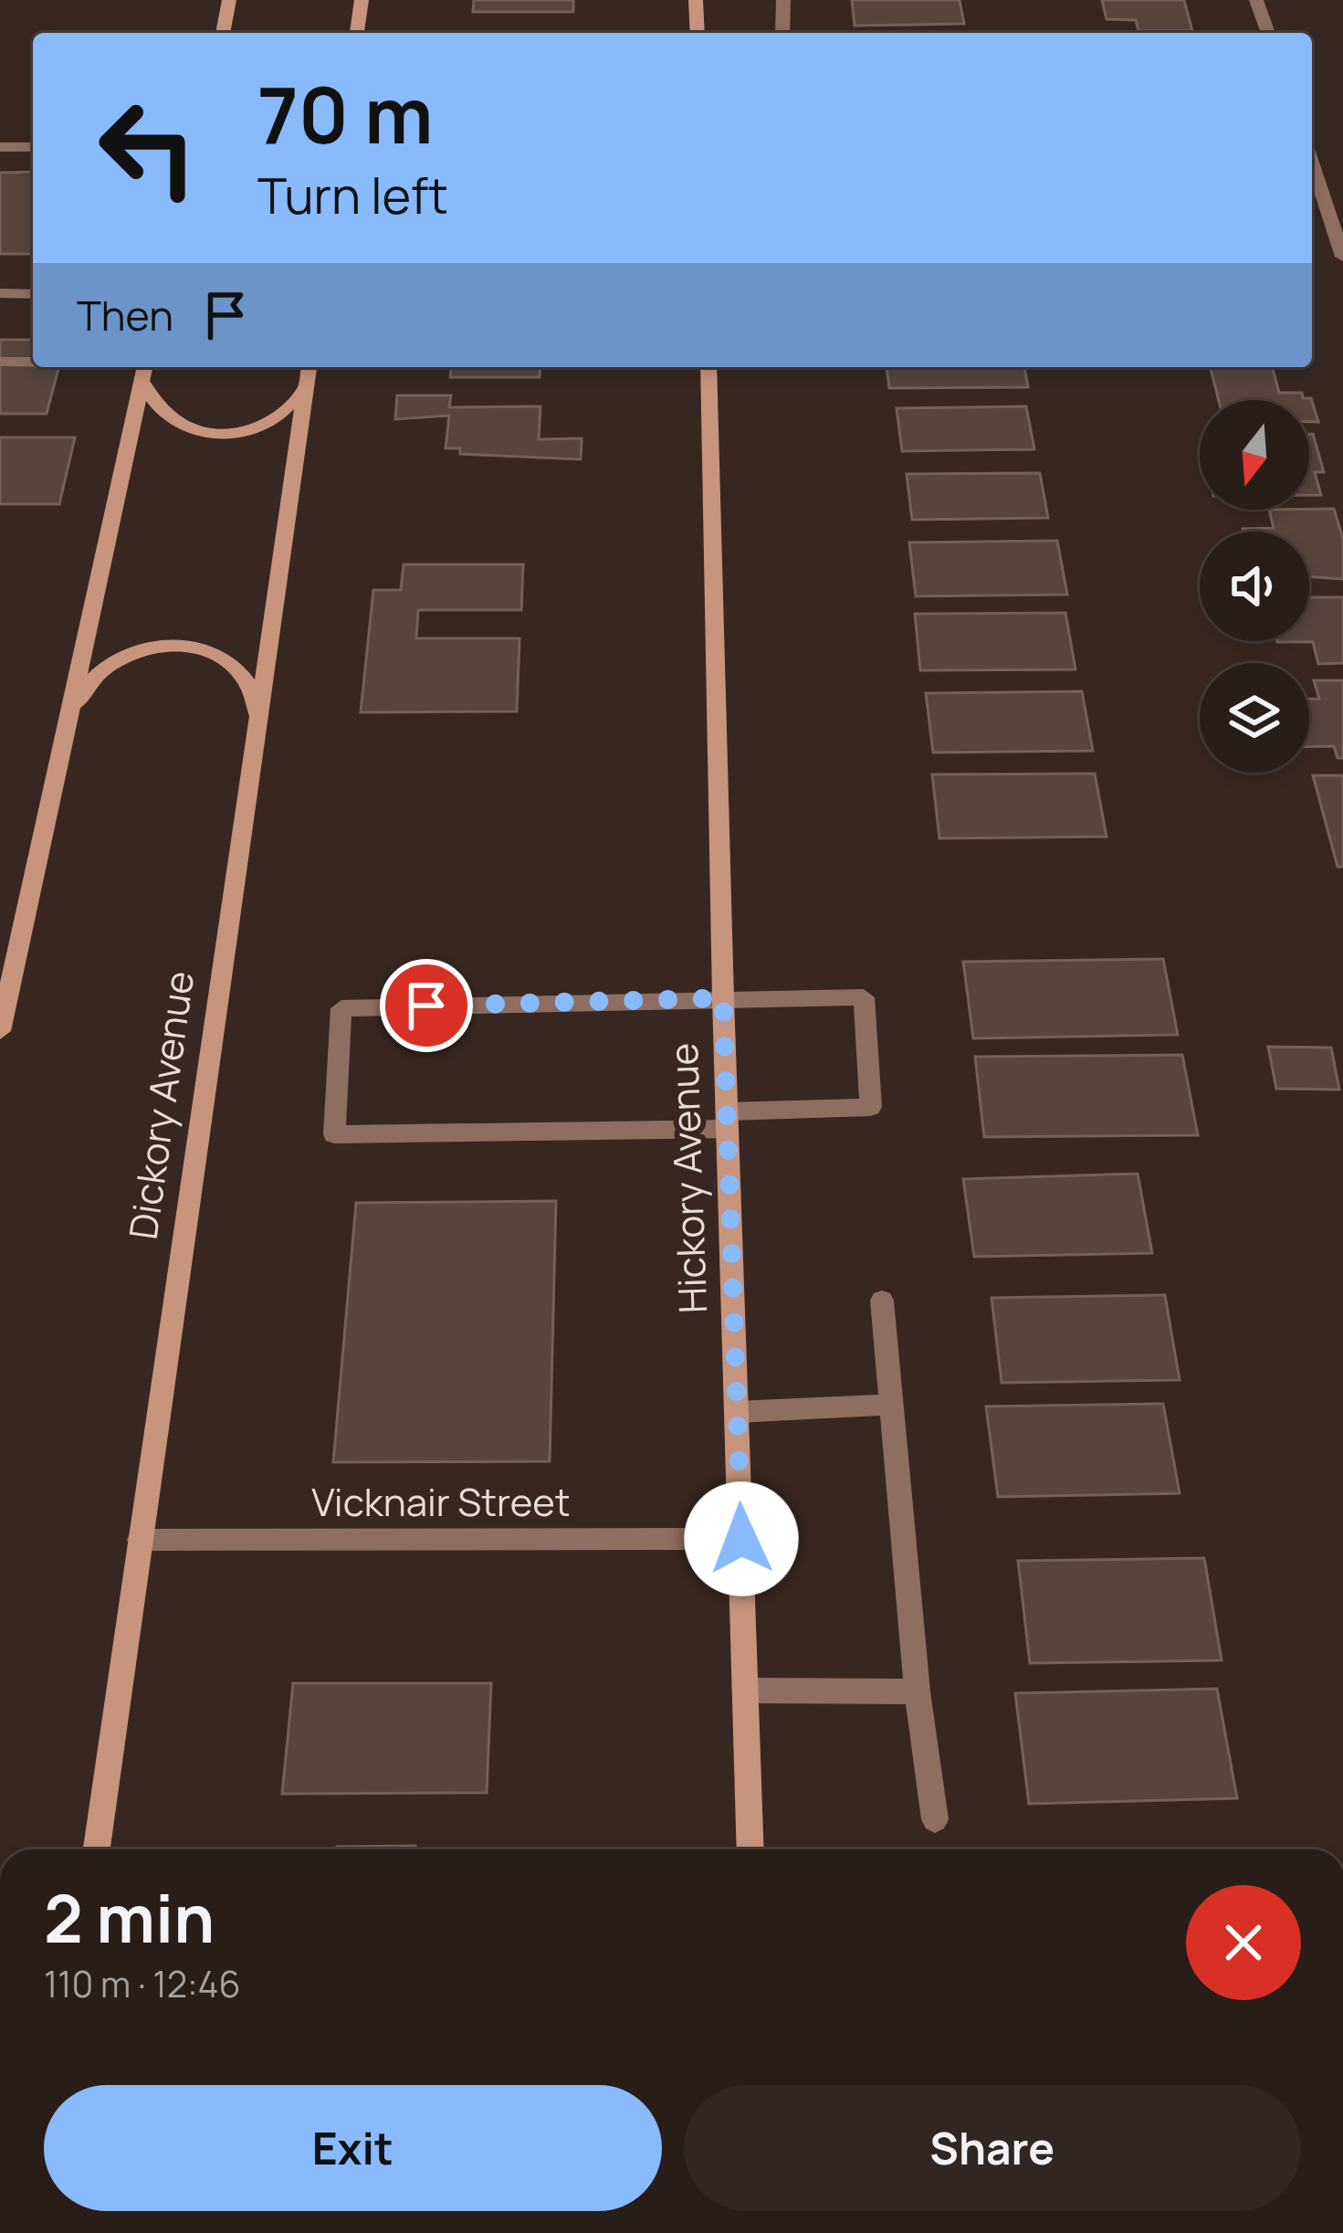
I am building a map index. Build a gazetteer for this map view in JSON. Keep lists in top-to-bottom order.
{
  "streets": {
    "main road": ["Dickory Avenue", "Hickory Avenue"],
    "street": ["Vicknair Street"]
  },
  "crossings": [
    ["Dickory Avenue", "Vicknair Street"],
    ["Hickory Avenue", "Vicknair Street"]
  ],
  "north": "bottom",
  "page": {
    "turn": ["70 m", "Turn left"],
    "then": "Then",
    "heading": ["2 min", "110 m · 12:46"],
    "buttons": ["Exit", "Share"]
  }
}
